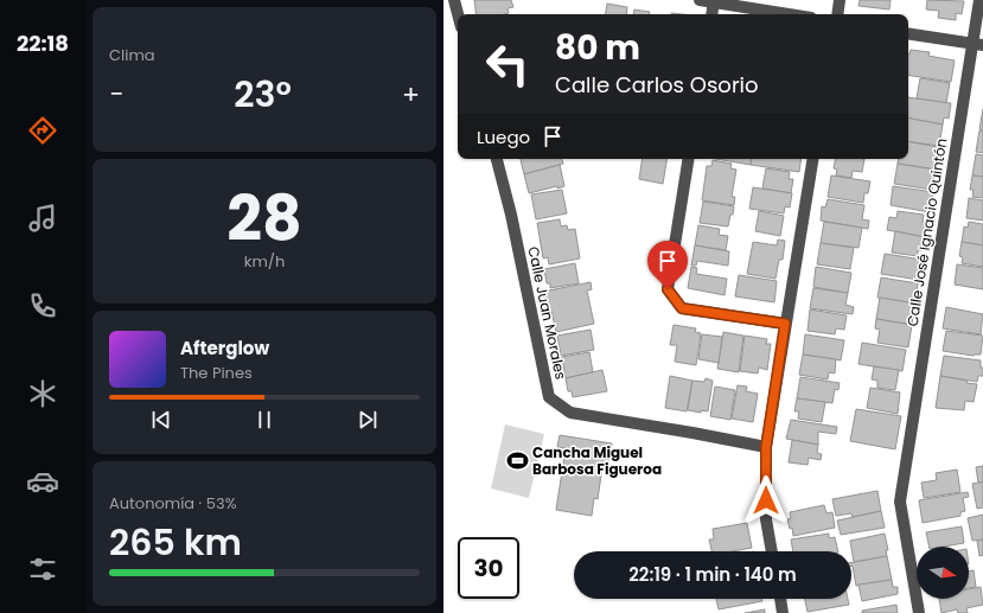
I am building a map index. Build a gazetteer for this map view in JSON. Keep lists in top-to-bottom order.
{
  "streets": {
    "street": ["Calle José Ignacio Quintón", "Calle Juan Morales"]
  },
  "places": {
    "sports": ["Cancha Miguel Barbosa Figueroa"]
  },
  "north": "right",
  "page": {
    "tabs": "22:18",
    "tile": [
      "Clima",
      ["28", "km/h"],
      ["Autonomía · 53%", "265 km"]
    ],
    "turn": ["80 m", "Calle Carlos Osorio"],
    "heat": ["−", "23°", "+"],
    "then": "Luego",
    "song": ["Afterglow", "The Pines"],
    "limit": "30",
    "trip": "22:19 · 1 min · 140 m"
  }
}
